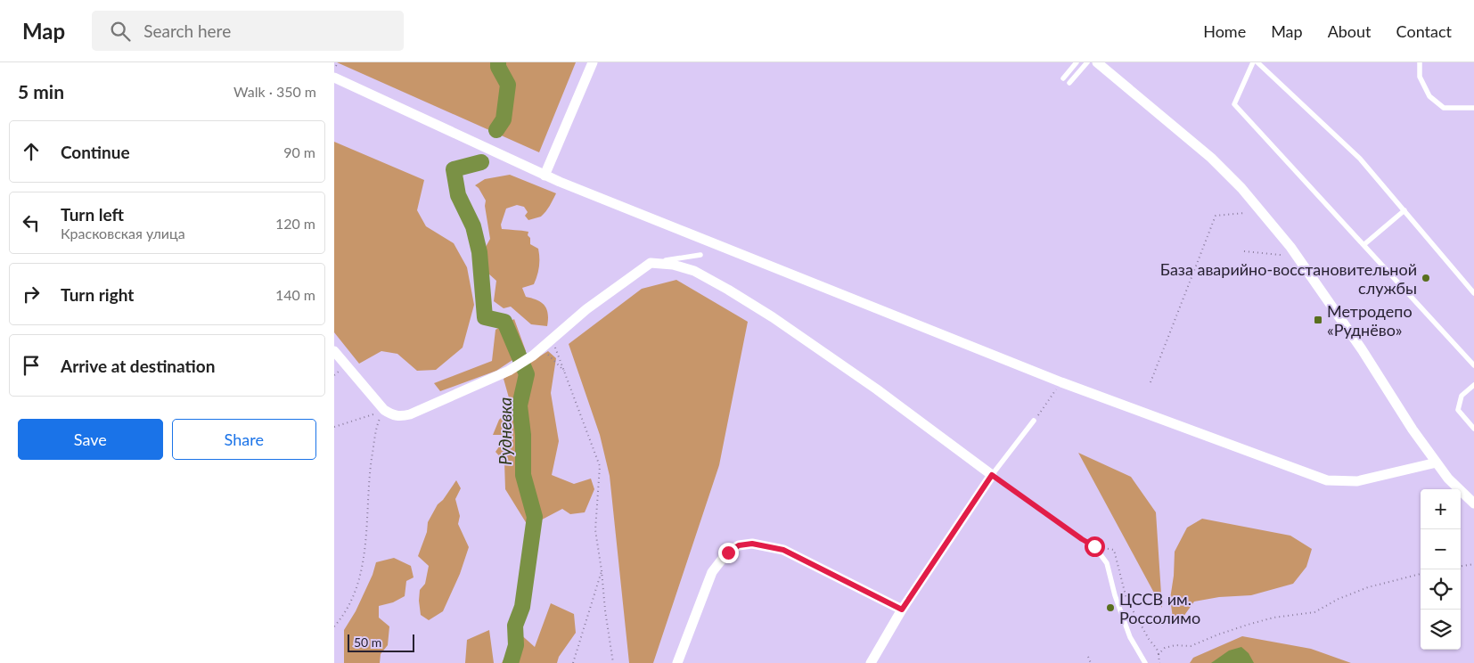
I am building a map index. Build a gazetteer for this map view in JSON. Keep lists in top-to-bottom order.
{
  "water": ["Рудневка"],
  "places": {
    "other": ["База аварийно-восстановительной службы", "ЦССВ им. Россолимо"],
    "transit": ["Метродепо «Руднёво»"]
  },
  "scale_bar": "50 m",
  "page": {
    "header": "Map",
    "search": "Search here",
    "nav": [
      "Home",
      "Map",
      "About",
      "Contact"
    ],
    "heading": ["5 min", "Walk · 350 m"],
    "list": [
      ["Continue", "90 m"],
      ["Turn left", "Красковская улица", "120 m"],
      ["Turn right", "140 m"],
      "Arrive at destination"
    ],
    "buttons": ["Save", "Share"],
    "map_buttons": ["+", "−"],
    "scale": "50 m"
  }
}
